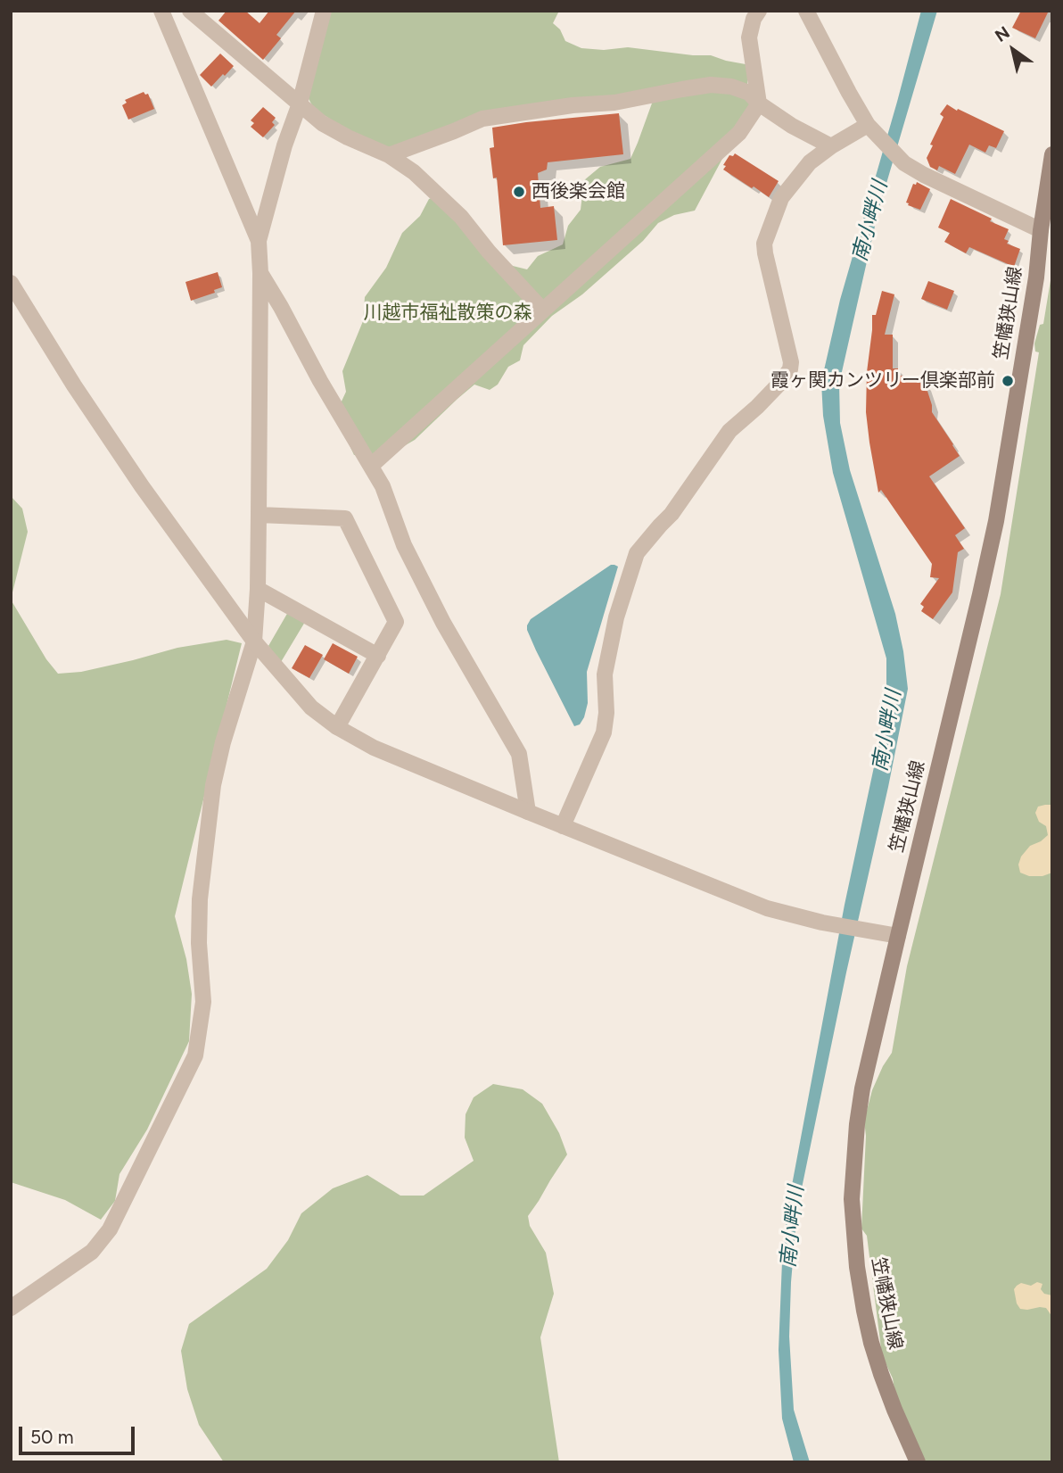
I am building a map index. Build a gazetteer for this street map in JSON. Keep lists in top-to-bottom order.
{
  "streets": {
    "main road": ["笠幡狭山線"]
  },
  "water": ["南小畔川"],
  "parks": ["川越市福祉散策の森"],
  "places": ["西後楽会館", "霞ヶ関カンツリー倶楽部前"],
  "scale_bar": "50 m",
  "north": "top left"
}
